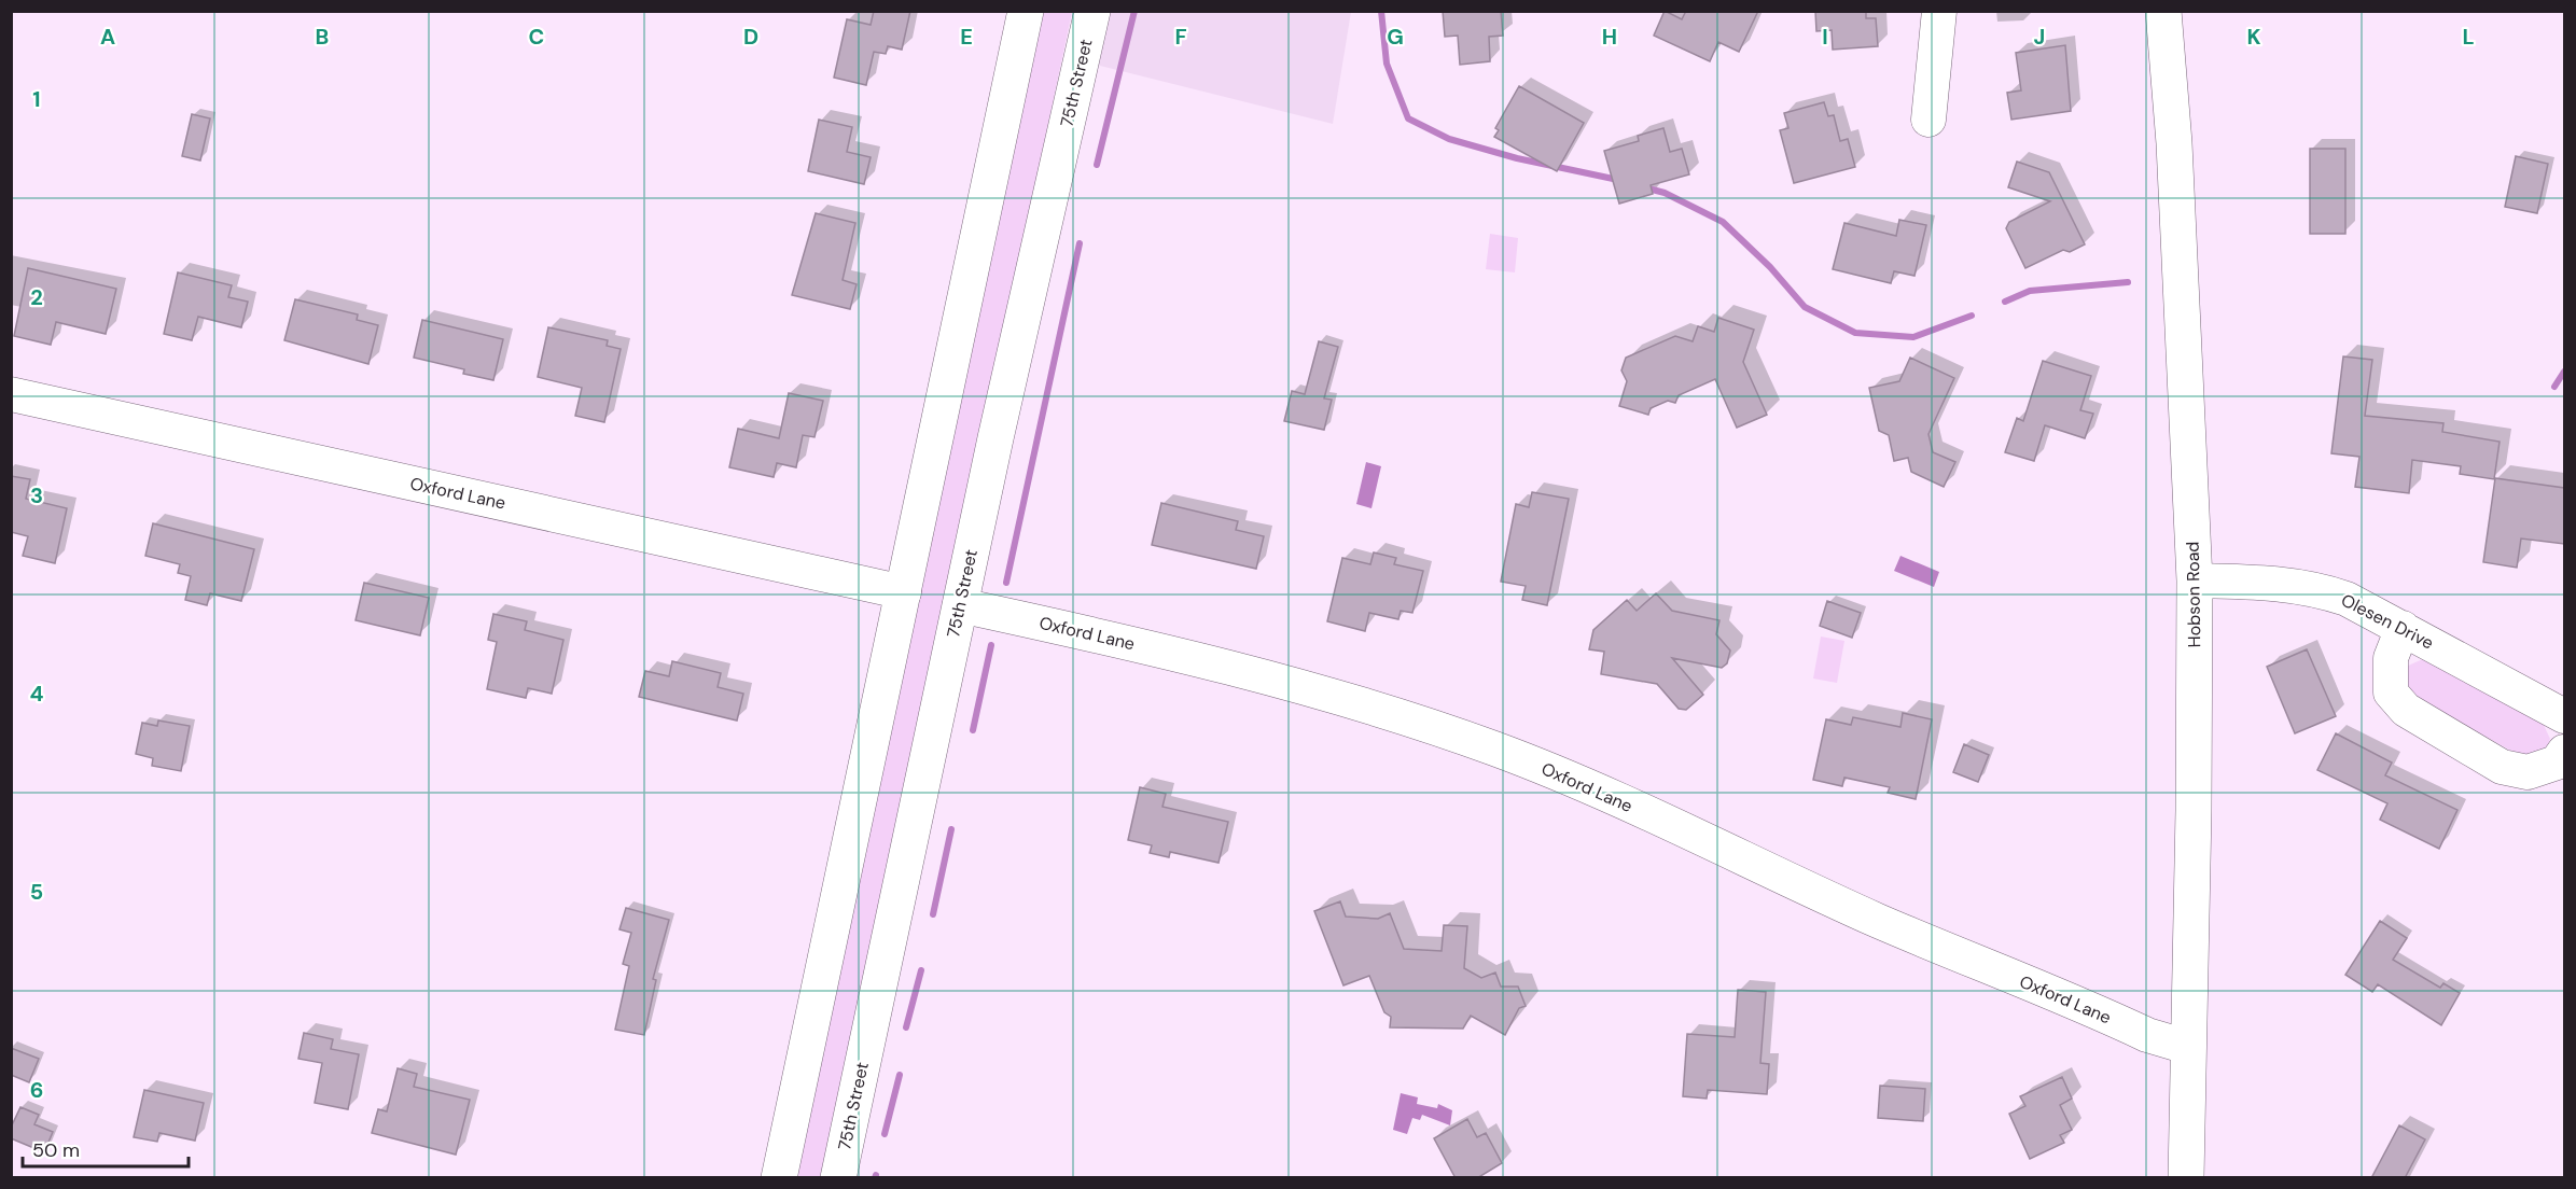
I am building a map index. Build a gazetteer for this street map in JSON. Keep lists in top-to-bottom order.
{
  "streets": {
    "main road": ["75th Street", "Hobson Road"],
    "street": ["Oxford Lane", "Olesen Drive"]
  },
  "crossings": [
    ["75th Street", "Oxford Lane"],
    ["Oxford Lane", "Hobson Road"],
    ["Hobson Road", "Olesen Drive"]
  ],
  "scale_bar": "50 m",
  "grid": {
    "columns": [
      "A",
      "B",
      "C",
      "D",
      "E",
      "F",
      "G",
      "H",
      "I",
      "J",
      "K",
      "L"
    ],
    "rows": [
      "1",
      "2",
      "3",
      "4",
      "5",
      "6"
    ]
  }
}
